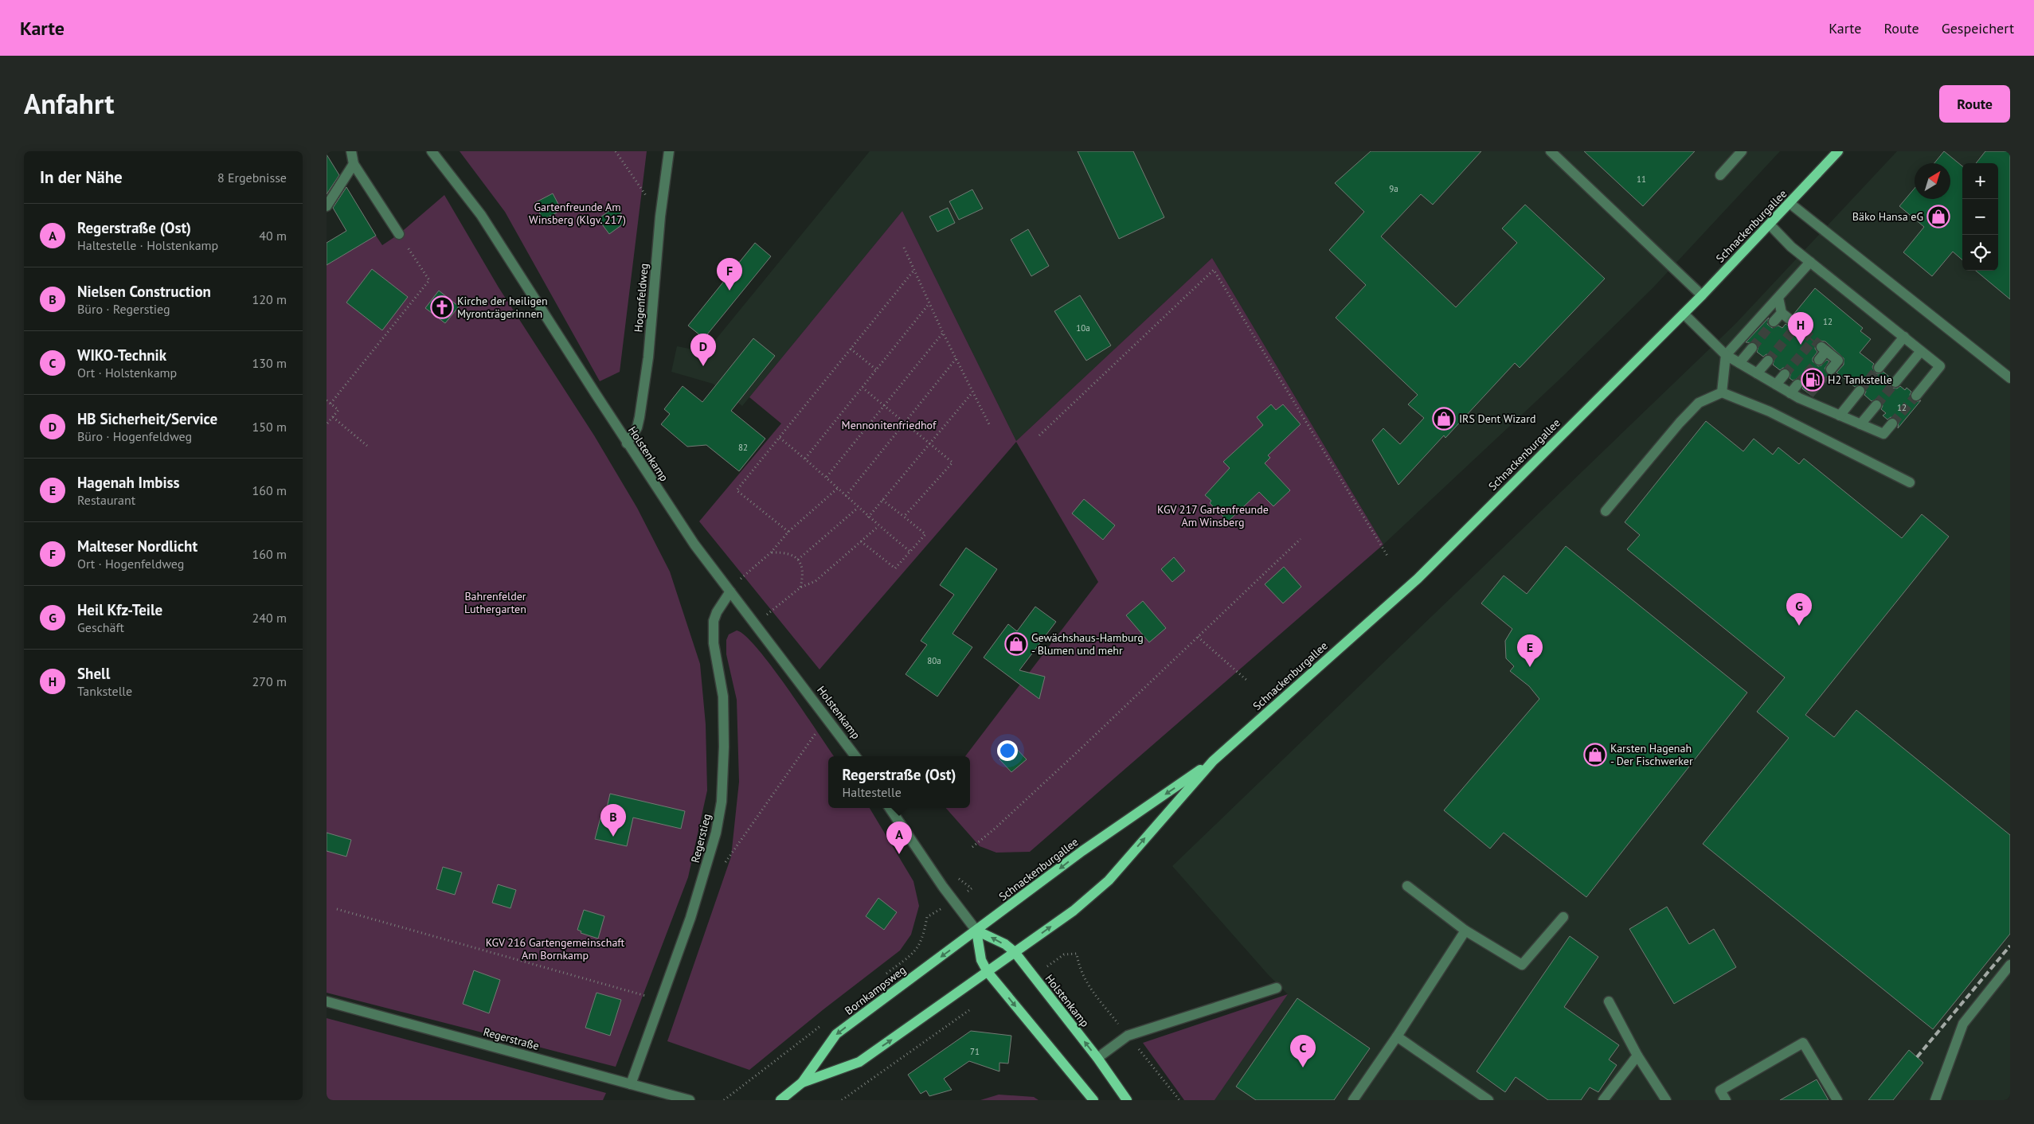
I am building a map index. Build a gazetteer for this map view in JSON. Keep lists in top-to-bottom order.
{
  "streets": {
    "main road": ["Schnackenburgallee", "Holstenkamp", "Bornkampsweg"],
    "street": ["Hogenfeldweg", "Regerstieg", "Regerstraße"]
  },
  "crossings": [
    ["Schnackenburgallee", "Holstenkamp"],
    ["Schnackenburgallee", "Bornkampsweg"],
    ["Hogenfeldweg", "Holstenkamp"],
    ["Holstenkamp", "Regerstieg"],
    ["Holstenkamp", "Bornkampsweg"],
    ["Regerstieg", "Regerstraße"]
  ],
  "parks": [
    "Gartenfreunde Am Winsberg (Klgv. 217)",
    "Mennonitenfriedhof",
    "KGV 217 Gartenfreunde Am Winsberg",
    "Bahrenfelder Luthergarten",
    "KGV 216 Gartengemeinschaft Am Bornkamp"
  ],
  "places": {
    "shop": [
      "Bäko Hansa eG",
      "IRS Dent Wizard",
      "Gewächshaus-Hamburg - Blumen und mehr",
      "Karsten Hagenah - Der Fischwerker"
    ],
    "church": ["Kirche der heiligen Myronträgerinnen"],
    "fuel station": ["H2 Tankstelle"]
  },
  "house_numbers": [
    "11",
    "9a",
    "12",
    "10a",
    "12",
    "82",
    "80a",
    "71"
  ],
  "north": "top right",
  "page": {
    "header": "Karte",
    "nav": ["Karte", "Route", "Gespeichert"],
    "title": "Anfahrt",
    "buttons": "Route",
    "heading": ["In der Nähe", "8 Ergebnisse"],
    "map_buttons": ["+", "−"],
    "list": [
      {
        "mark": "A",
        "name": "Regerstraße (Ost)",
        "note": "Haltestelle · Holstenkamp",
        "value": "40 m"
      },
      {
        "mark": "B",
        "name": "Nielsen Construction",
        "note": "Büro · Regerstieg",
        "value": "120 m"
      },
      {
        "mark": "C",
        "name": "WIKO-Technik",
        "note": "Ort · Holstenkamp",
        "value": "130 m"
      },
      {
        "mark": "D",
        "name": "HB Sicherheit/Service",
        "note": "Büro · Hogenfeldweg",
        "value": "150 m"
      },
      {
        "mark": "E",
        "name": "Hagenah Imbiss",
        "note": "Restaurant",
        "value": "160 m"
      },
      {
        "mark": "F",
        "name": "Malteser Nordlicht",
        "note": "Ort · Hogenfeldweg",
        "value": "160 m"
      },
      {
        "mark": "G",
        "name": "Heil Kfz-Teile",
        "note": "Geschäft",
        "value": "240 m"
      },
      {
        "mark": "H",
        "name": "Shell",
        "note": "Tankstelle",
        "value": "270 m"
      }
    ],
    "pins": [
      "F",
      "H",
      "D",
      "G",
      "E",
      "B",
      "A",
      "C"
    ],
    "popup": ["Regerstraße (Ost)", "Haltestelle"]
  }
}
